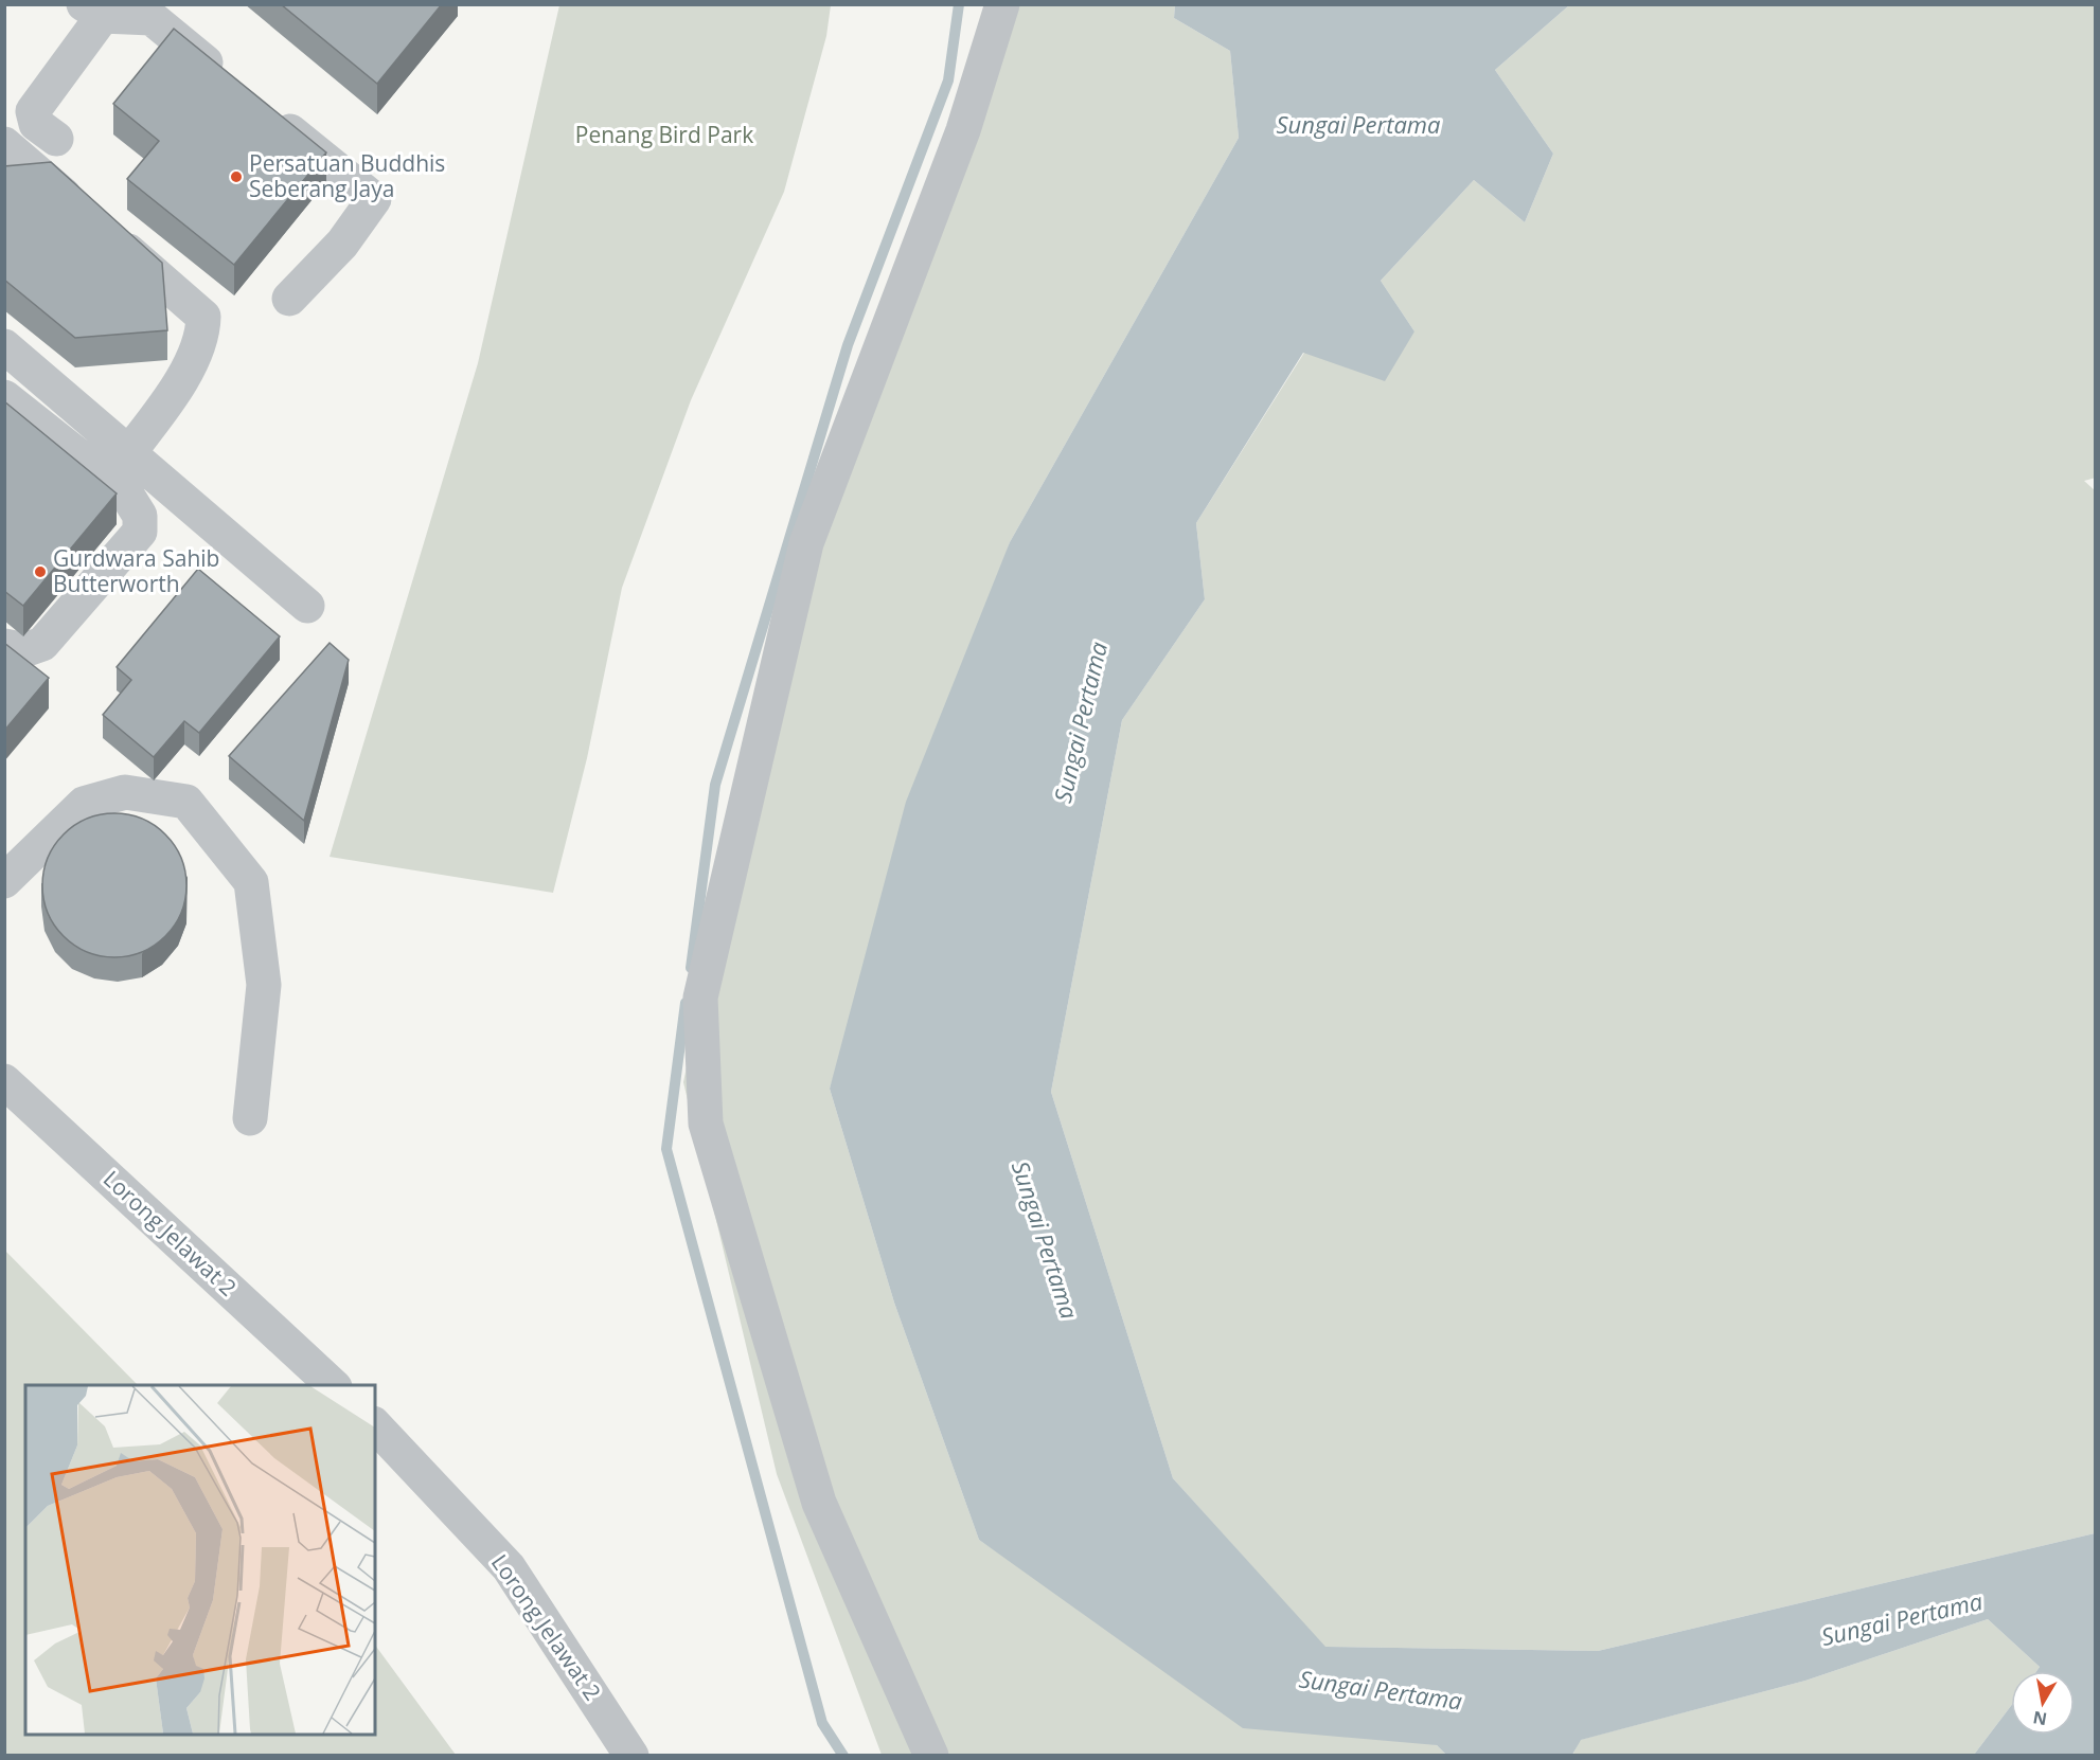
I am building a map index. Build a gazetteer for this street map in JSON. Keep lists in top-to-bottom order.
{
  "streets": {
    "street": ["Lorong Jelawat 2"]
  },
  "water": ["Sungai Pertama"],
  "parks": ["Penang Bird Park"],
  "places": ["Persatuan Buddhis Seberang Jaya", "Gurdwara Sahib Butterworth"],
  "north": "bottom"
}
